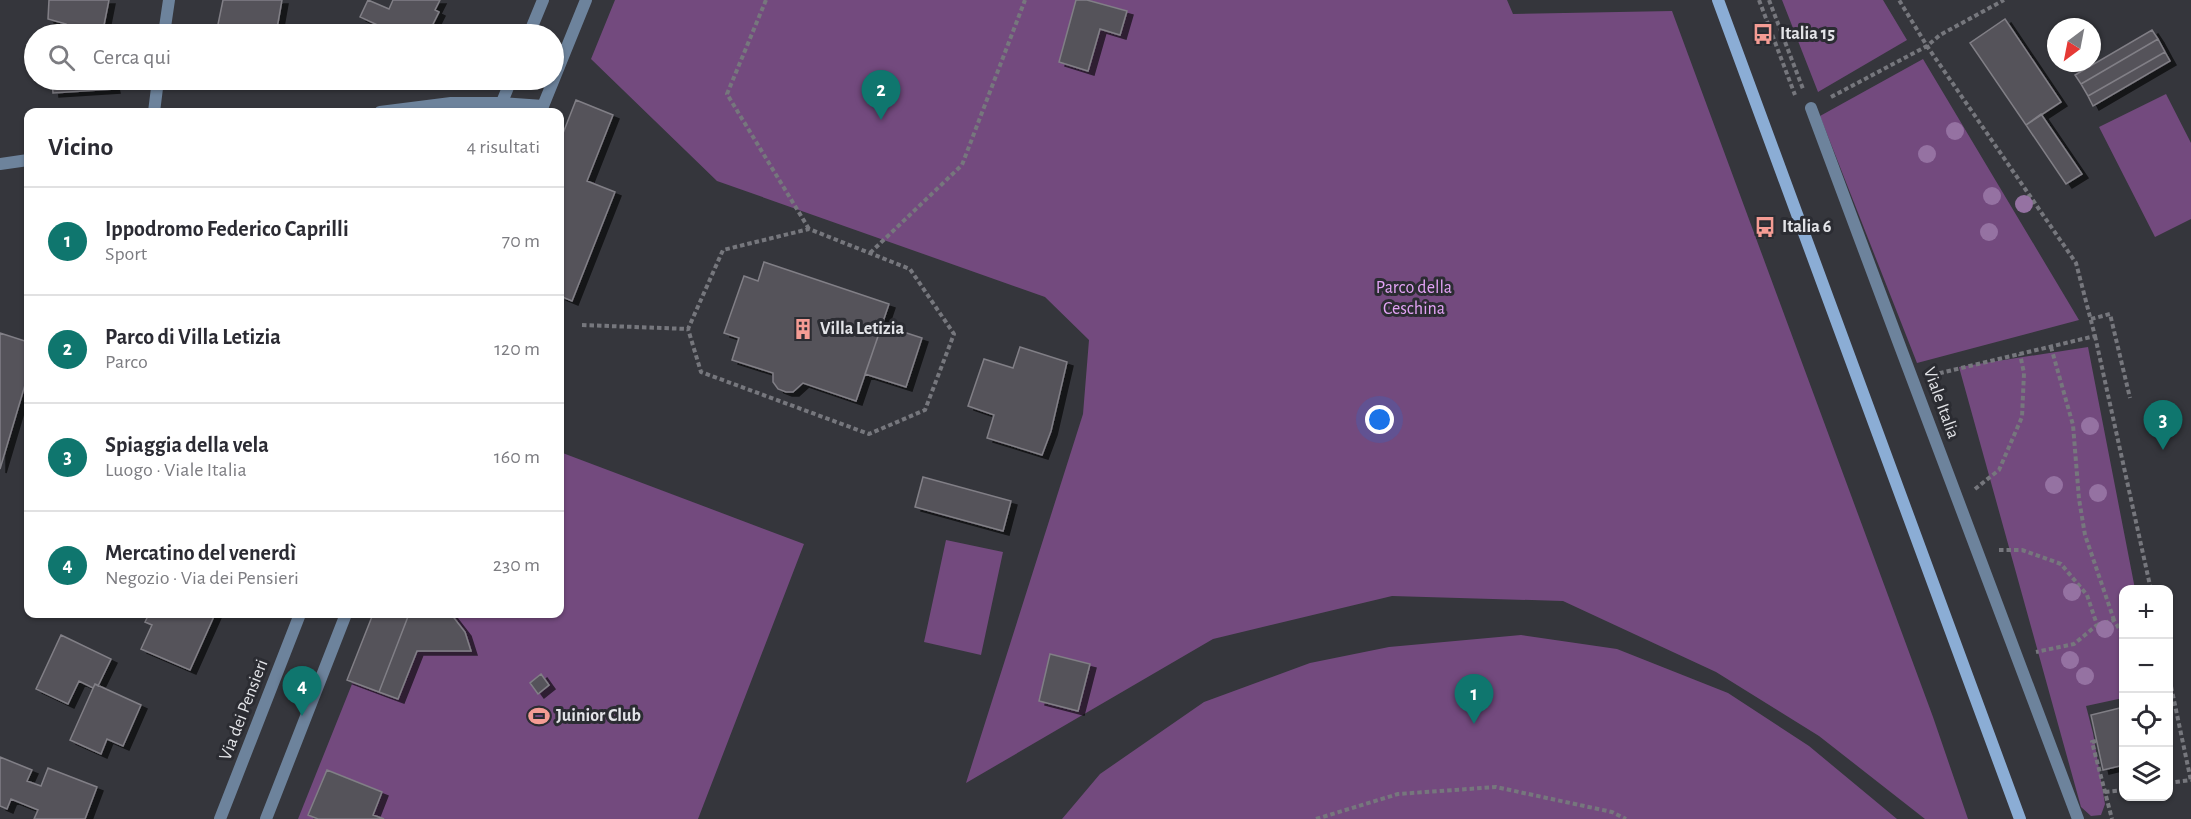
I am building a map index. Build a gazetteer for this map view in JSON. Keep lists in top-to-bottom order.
{
  "streets": {
    "street": ["Viale Italia", "Via dei Pensieri"]
  },
  "parks": ["Parco della Ceschina"],
  "places": {
    "bus stop": ["Italia 15", "Italia 6"],
    "building": ["Villa Letizia"],
    "sports": ["Juinior Club"]
  },
  "north": "bottom left",
  "page": {
    "search": "Cerca qui",
    "pins": [
      "2",
      "3",
      "4",
      "1"
    ],
    "heading": ["Vicino", "4 risultati"],
    "list": [
      {
        "mark": "1",
        "name": "Ippodromo Federico Caprilli",
        "note": "Sport",
        "value": "70 m"
      },
      {
        "mark": "2",
        "name": "Parco di Villa Letizia",
        "note": "Parco",
        "value": "120 m"
      },
      {
        "mark": "3",
        "name": "Spiaggia della vela",
        "note": "Luogo · Viale Italia",
        "value": "160 m"
      },
      {
        "mark": "4",
        "name": "Mercatino del venerdì",
        "note": "Negozio · Via dei Pensieri",
        "value": "230 m"
      }
    ],
    "map_buttons": ["+", "−"]
  }
}
